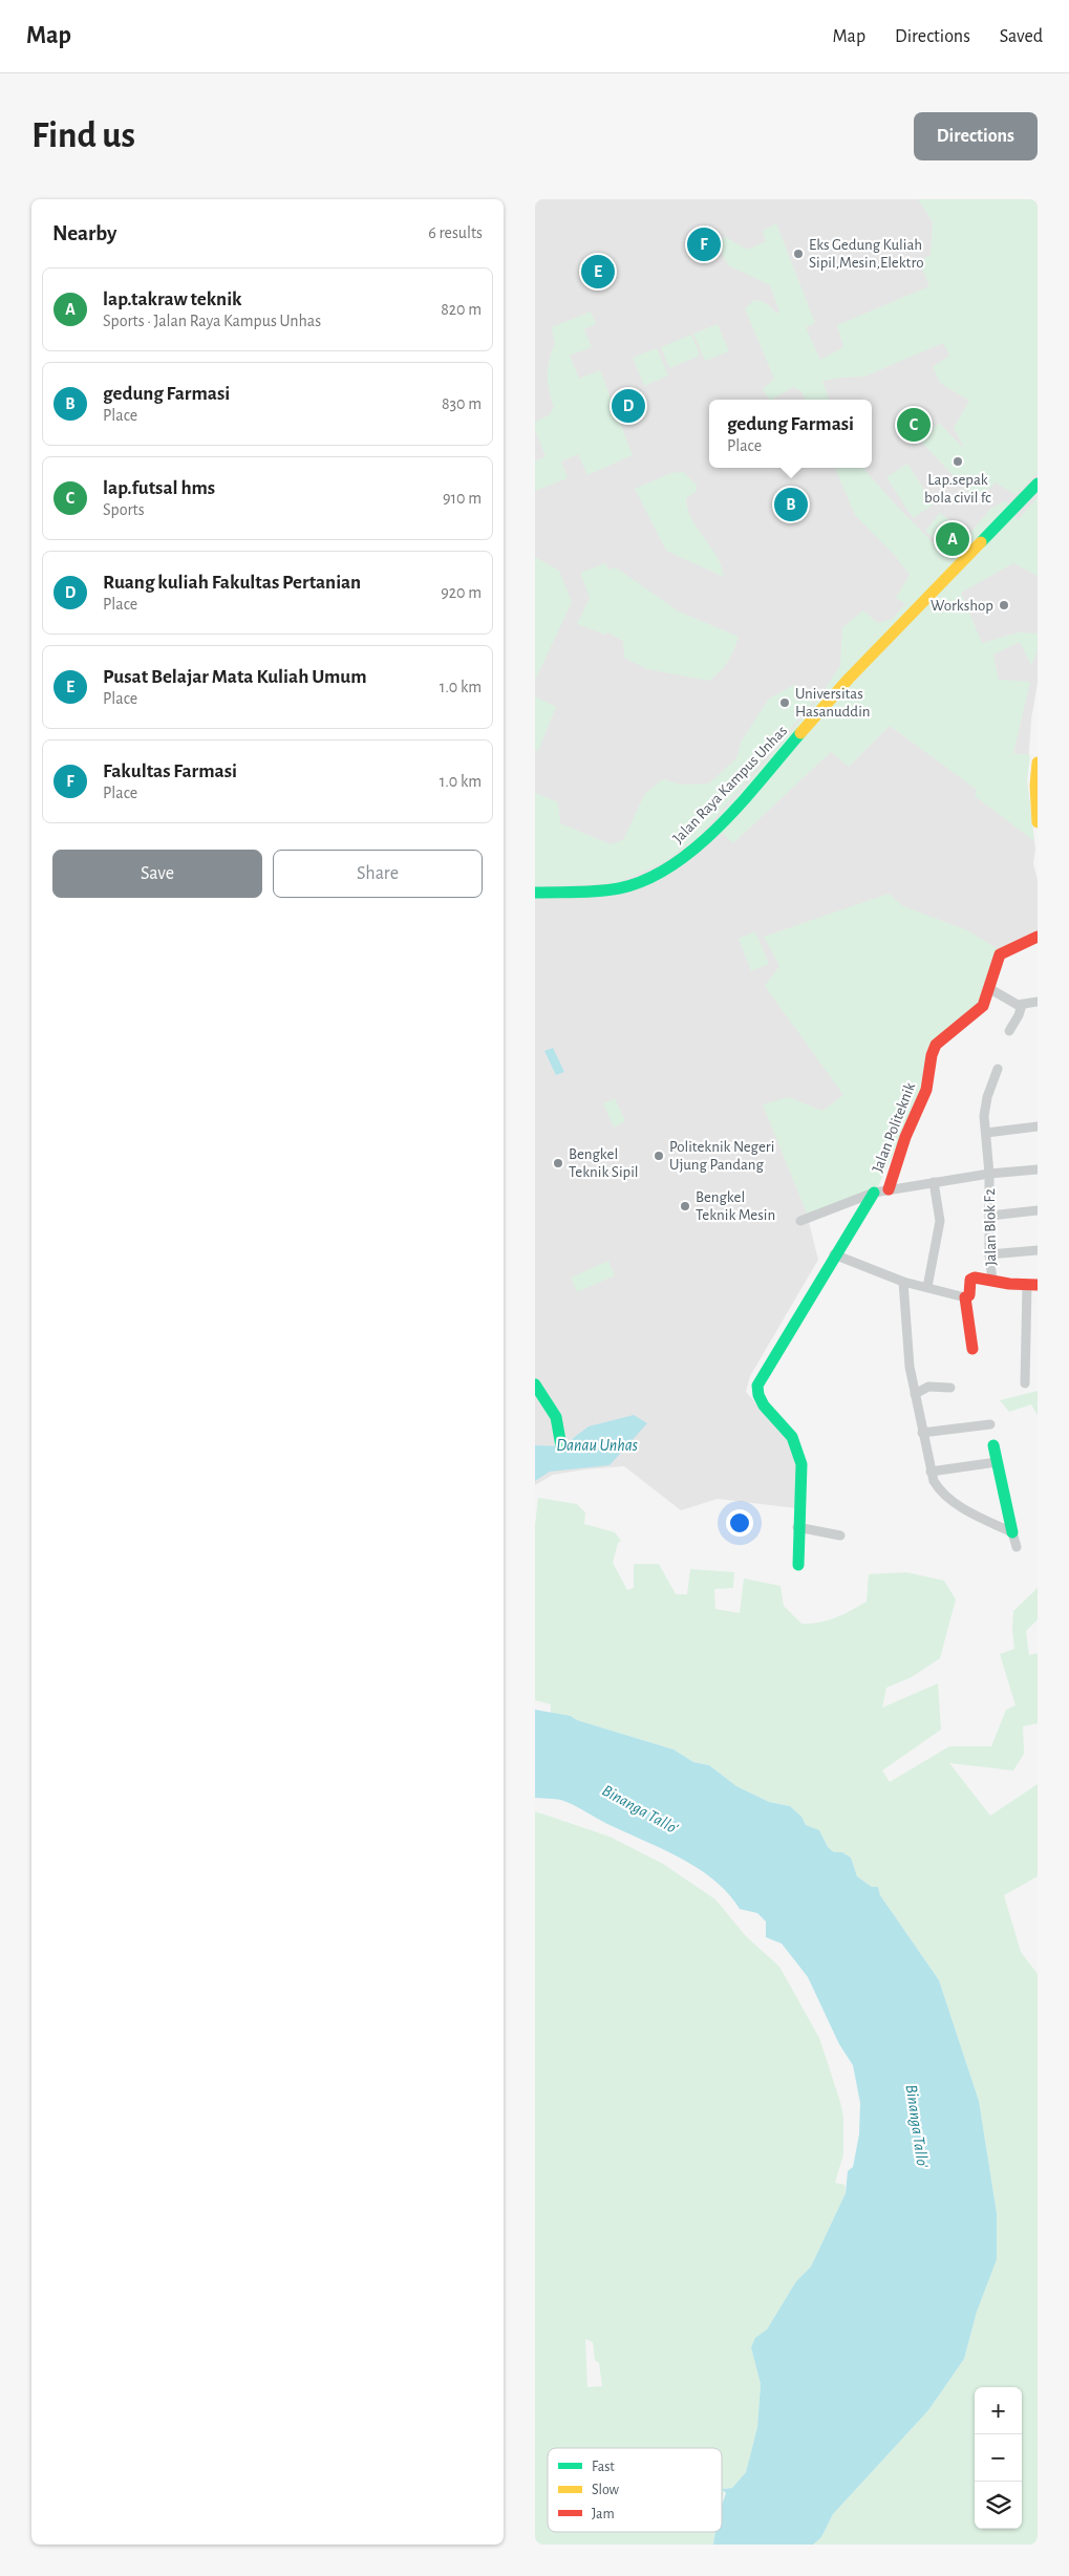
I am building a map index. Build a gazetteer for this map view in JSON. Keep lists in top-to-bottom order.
{
  "streets": {
    "street": ["Jalan Raya Kampus Unhas", "Jalan Politeknik", "Jalan Blok F2"]
  },
  "water": ["Danau Unhas", "Binanga Tallo'"],
  "places": [
    "Eks Gedung Kuliah Sipil,Mesin,Elektro",
    "Lap.sepak bola civil fc",
    "Workshop",
    "Universitas Hasanuddin",
    "Politeknik Negeri Ujung Pandang",
    "Bengkel Teknik Sipil",
    "Bengkel Teknik Mesin"
  ],
  "legend": ["Fast", "Slow", "Jam"],
  "page": {
    "header": "Map",
    "nav": ["Map", "Directions", "Saved"],
    "buttons": [
      "Directions",
      ["Save", "Share"]
    ],
    "title": "Find us",
    "heading": ["Nearby", "6 results"],
    "pins": [
      "F",
      "E",
      "D",
      "C",
      "B",
      "A"
    ],
    "list": [
      {
        "mark": "A",
        "name": "lap.takraw teknik",
        "note": "Sports · Jalan Raya Kampus Unhas",
        "value": "820 m"
      },
      {
        "mark": "B",
        "name": "gedung Farmasi",
        "note": "Place",
        "value": "830 m"
      },
      {
        "mark": "C",
        "name": "lap.futsal hms",
        "note": "Sports",
        "value": "910 m"
      },
      {
        "mark": "D",
        "name": "Ruang kuliah Fakultas Pertanian",
        "note": "Place",
        "value": "920 m"
      },
      {
        "mark": "E",
        "name": "Pusat Belajar Mata Kuliah Umum",
        "note": "Place",
        "value": "1.0 km"
      },
      {
        "mark": "F",
        "name": "Fakultas Farmasi",
        "note": "Place",
        "value": "1.0 km"
      }
    ],
    "popup": ["gedung Farmasi", "Place"],
    "map_buttons": ["+", "−"]
  }
}
